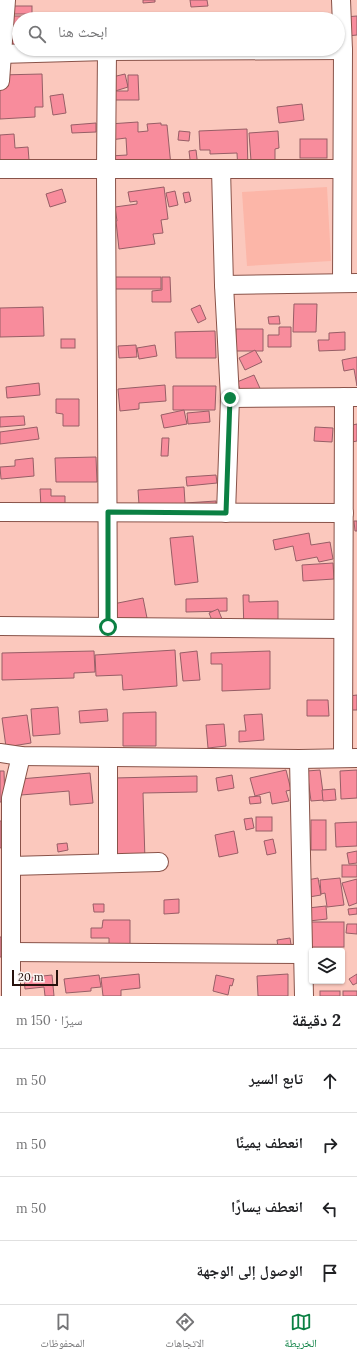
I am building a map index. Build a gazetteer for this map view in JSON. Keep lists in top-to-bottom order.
{
  "scale_bar": "20 m",
  "page": {
    "search": "ابحث هنا",
    "scale": "20 m",
    "heading": ["2 دقيقة", "سيرًا · 150 m"],
    "list": [
      ["تابع السير", "50 m"],
      ["انعطف يمينًا", "50 m"],
      ["انعطف يسارًا", "50 m"],
      "الوصول إلى الوجهة"
    ],
    "nav": ["الخريطة", "الاتجاهات", "المحفوظات"]
  }
}
